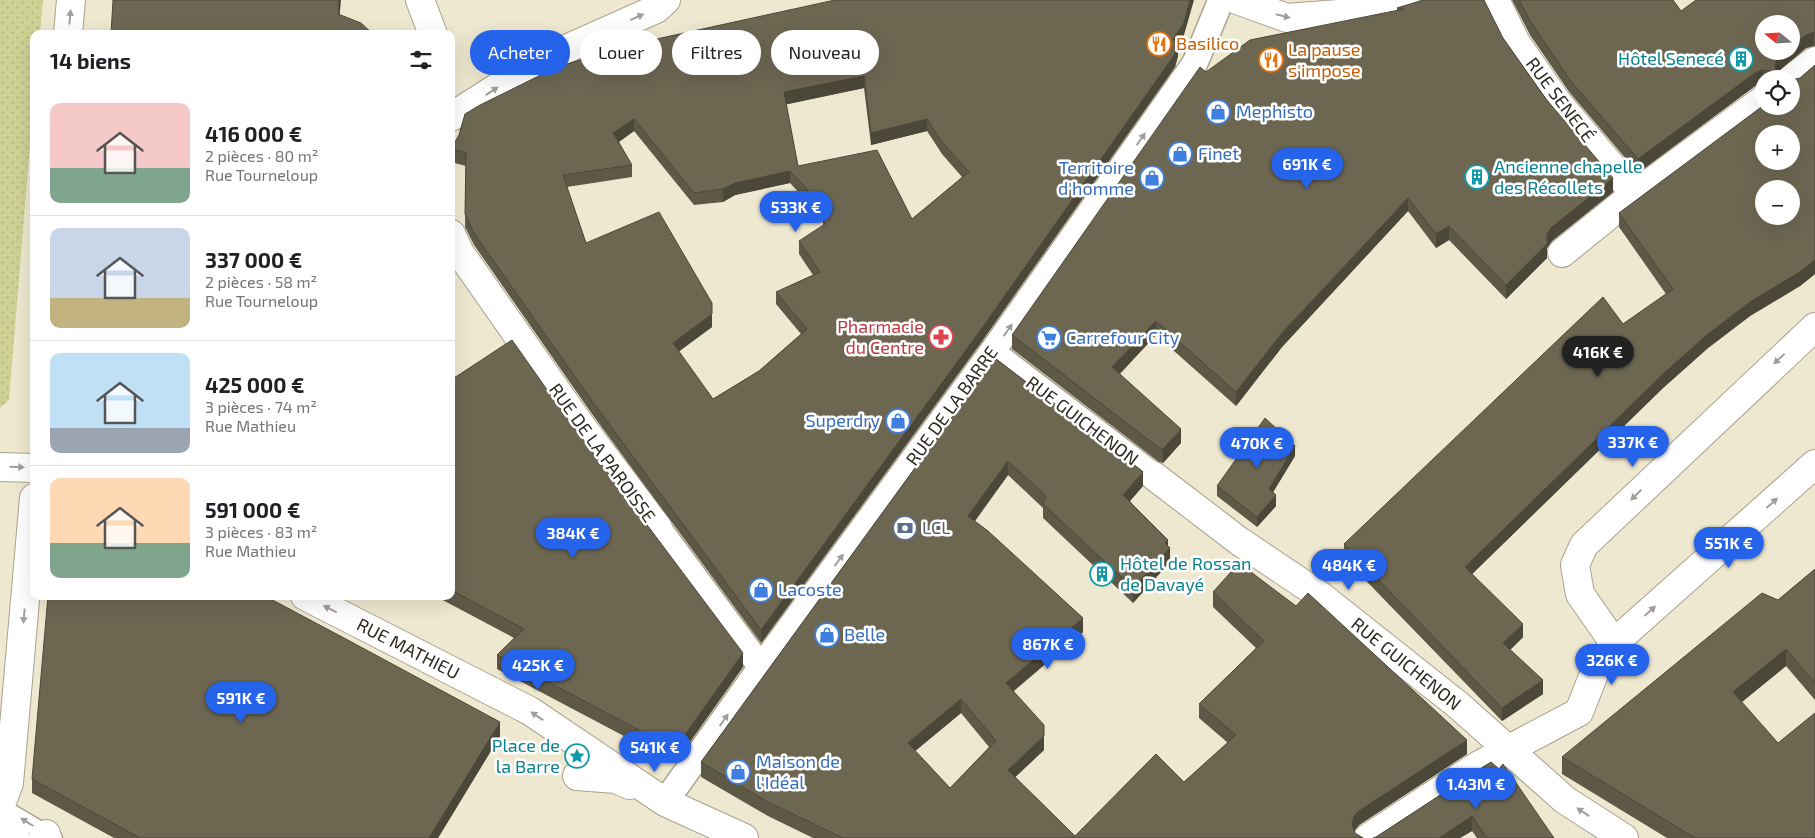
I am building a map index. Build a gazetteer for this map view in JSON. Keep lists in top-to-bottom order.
{
  "streets": {
    "street": [
      "RUE SENECÉ",
      "RUE DE LA BARRE",
      "RUE GUICHENON",
      "RUE DE LA PAROISSE",
      "RUE MATHIEU"
    ]
  },
  "crossings": [
    ["RUE DE LA BARRE", "RUE GUICHENON"],
    ["RUE DE LA BARRE", "RUE DE LA PAROISSE"],
    ["RUE DE LA BARRE", "RUE MATHIEU"]
  ],
  "one_way": ["RUE DE LA BARRE", "RUE MATHIEU"],
  "places": {
    "restaurant": ["Basilico", "La pause s'impose"],
    "building": ["Hôtel Senecé", "Ancienne chapelle des Récollets", "Hôtel de Rossan de Davayé"],
    "shop": [
      "Mephisto",
      "Finet",
      "Territoire d'homme",
      "Superdry",
      "Lacoste",
      "Belle",
      "Maison de l'Idéal"
    ],
    "pharmacy": ["Pharmacie du Centre"],
    "supermarket": ["Carrefour City"],
    "bank": ["LCL"],
    "place": ["Place de la Barre"]
  },
  "north": "left",
  "page": {
    "map_buttons": ["+", "−"],
    "chip": [
      "Acheter",
      "Louer",
      "Filtres",
      "Nouveau"
    ],
    "heading": "14 biens",
    "list": [
      {
        "name": "416 000 €",
        "note": "2 pièces · 80 m² · Rue Tourneloup"
      },
      {
        "name": "337 000 €",
        "note": "2 pièces · 58 m² · Rue Tourneloup"
      },
      {
        "name": "425 000 €",
        "note": "3 pièces · 74 m² · Rue Mathieu"
      },
      {
        "name": "591 000 €",
        "note": "3 pièces · 83 m² · Rue Mathieu"
      }
    ],
    "price": [
      "691K €",
      "533K €",
      "416K €",
      "337K €",
      "470K €",
      "384K €",
      "551K €",
      "484K €",
      "867K €",
      "326K €",
      "425K €",
      "591K €",
      "541K €",
      "1.43M €"
    ]
  }
}
